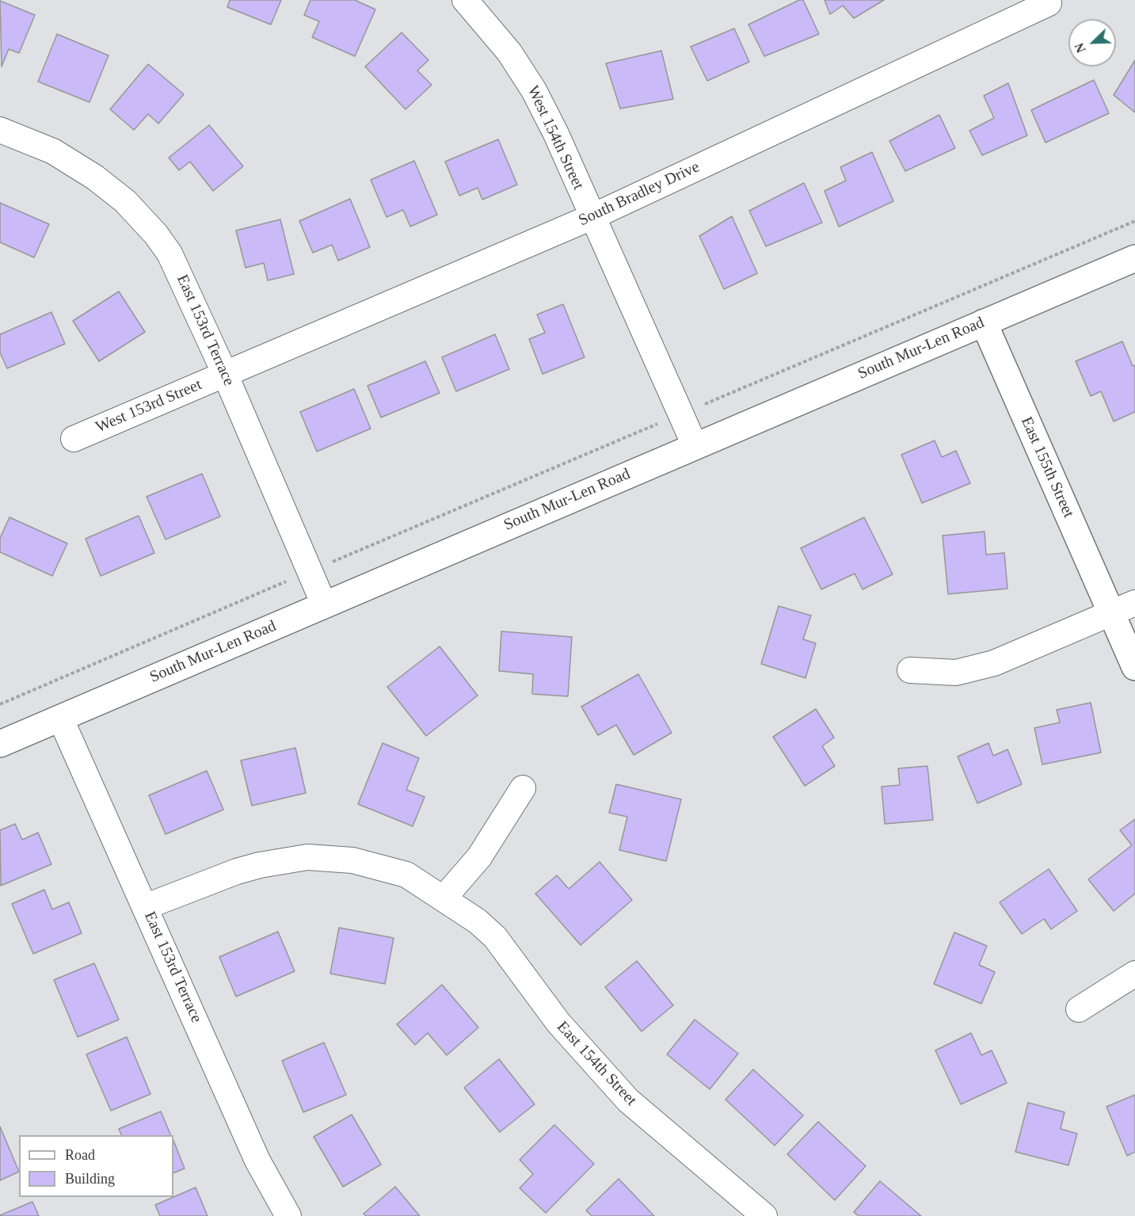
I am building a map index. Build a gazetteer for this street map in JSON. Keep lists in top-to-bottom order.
{
  "streets": {
    "main road": ["South Mur-Len Road", "East 155th Street"],
    "street": [
      "West 154th Street",
      "South Bradley Drive",
      "East 153rd Terrace",
      "West 153rd Street",
      "East 154th Street"
    ]
  },
  "crossings": [
    ["West 154th Street", "South Bradley Drive"],
    ["West 154th Street", "South Mur-Len Road"],
    ["South Bradley Drive", "East 153rd Terrace"],
    ["South Bradley Drive", "West 153rd Street"],
    ["East 153rd Terrace", "South Mur-Len Road"],
    ["East 153rd Terrace", "West 153rd Street"],
    ["East 153rd Terrace", "East 154th Street"],
    ["South Mur-Len Road", "East 155th Street"]
  ],
  "legend": ["Road", "Building"],
  "north": "bottom left"
}
